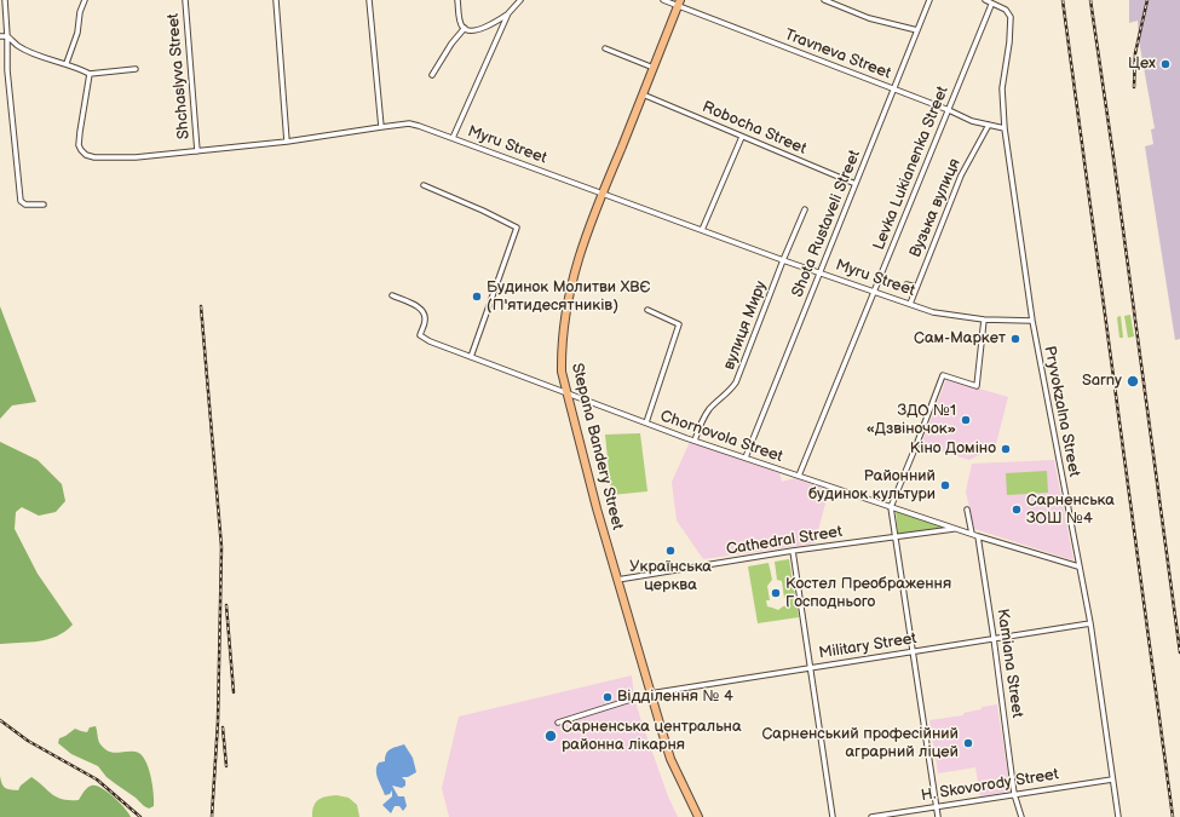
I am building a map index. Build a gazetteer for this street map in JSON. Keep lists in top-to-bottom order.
{
  "streets": {
    "main road": ["Stepana Bandery Street"],
    "street": [
      "Travneva Street",
      "Shchaslyva Street",
      "Robocha Street",
      "Myru Street",
      "Levka Lukianenka Street",
      "Вузька вулиця",
      "Shota Rustaveli Street",
      "вулиця Миру",
      "Pryvokzalna Street",
      "Chornovola Street",
      "Cathedral Street",
      "Military Street",
      "Kamiana Street",
      "H. Skovorody Street"
    ]
  },
  "crossings": [
    ["Travneva Street", "Levka Lukianenka Street"],
    ["Travneva Street", "Вузька вулиця"],
    ["Travneva Street", "Shota Rustaveli Street"],
    ["Travneva Street", "Pryvokzalna Street"],
    ["Travneva Street", "Stepana Bandery Street"],
    ["Shchaslyva Street", "Myru Street"],
    ["Robocha Street", "Shota Rustaveli Street"],
    ["Robocha Street", "Stepana Bandery Street"],
    ["Myru Street", "Levka Lukianenka Street"],
    ["Myru Street", "Вузька вулиця"],
    ["Myru Street", "Shota Rustaveli Street"],
    ["Myru Street", "вулиця Миру"],
    ["Myru Street", "Pryvokzalna Street"],
    ["Myru Street", "Stepana Bandery Street"],
    ["Levka Lukianenka Street", "Pryvokzalna Street"],
    ["Levka Lukianenka Street", "Chornovola Street"],
    ["Shota Rustaveli Street", "Chornovola Street"],
    ["вулиця Миру", "Chornovola Street"],
    ["Pryvokzalna Street", "Chornovola Street"],
    ["Pryvokzalna Street", "Military Street"],
    ["Pryvokzalna Street", "H. Skovorody Street"],
    ["Chornovola Street", "Stepana Bandery Street"],
    ["Chornovola Street", "Cathedral Street"],
    ["Chornovola Street", "Kamiana Street"],
    ["Stepana Bandery Street", "Cathedral Street"],
    ["Stepana Bandery Street", "Military Street"],
    ["Military Street", "Kamiana Street"],
    ["Kamiana Street", "H. Skovorody Street"]
  ],
  "places": [
    "Цех",
    "Будинок Молитви ХВЄ (П'ятидесятників)",
    "Сам-Маркет",
    "Sarny",
    "ЗДО №1 «Дзвіночок»",
    "Кіно Доміно",
    "Районний будинок культури",
    "Сарненська ЗОШ №4",
    "Українська церква",
    "Костел Преображення Господнього",
    "Відділення № 4",
    "Сарненська центральна районна лікарня",
    "Сарненський професійний аграрний ліцей"
  ]
}
